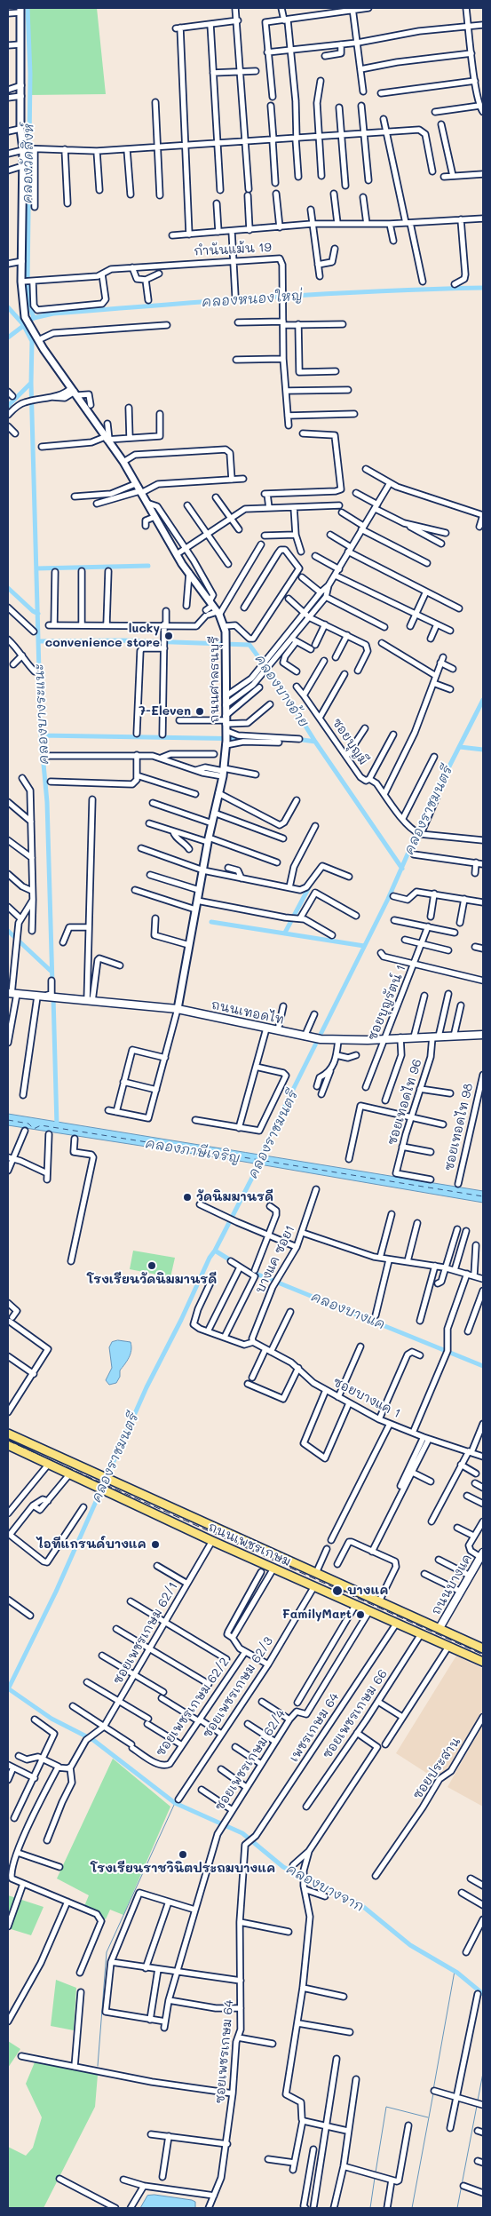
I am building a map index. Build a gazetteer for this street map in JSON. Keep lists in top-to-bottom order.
{
  "streets": {
    "main road": ["ถนนเทอดไท", "ถนนเพชรเกษม", "ถนนบางแค"],
    "street": [
      "กำนันแม้น 19",
      "ถนนศาลธนบุรี",
      "ซอยบุญมี",
      "ซอยบุญรัตน์ 1",
      "ซอยเทอดไท 96",
      "ซอยเทอดไท 98",
      "บางแค ซอย1",
      "ซอยบางแค 1",
      "ซอยเพชรเกษม 62/1",
      "ซอยเพชรเกษม 62/3",
      "ซอยเพชรเกษม 62/2",
      "ซอยเพชรเกษม 66",
      "เพชรเกษม 64",
      "ซอยเพชรเกษม 62/4",
      "ซอยประสาน",
      "ซอยเพชรเกษม 64"
    ]
  },
  "crossings": [
    ["กำนันแม้น 19", "ถนนศาลธนบุรี"],
    ["ถนนศาลธนบุรี", "ถนนเทอดไท"],
    ["ซอยบุญรัตน์ 1", "ถนนเทอดไท"],
    ["ถนนเทอดไท", "ซอยเทอดไท 96"],
    ["บางแค ซอย1", "ซอยบางแค 1"],
    ["ถนนเพชรเกษม", "ถนนบางแค"],
    ["ถนนเพชรเกษม", "ซอยเพชรเกษม 62/1"],
    ["ถนนเพชรเกษม", "ซอยเพชรเกษม 62/3"],
    ["ถนนเพชรเกษม", "ซอยเพชรเกษม 66"],
    ["ถนนเพชรเกษม", "เพชรเกษม 64"],
    ["ถนนเพชรเกษม", "ซอยเพชรเกษม 62/4"],
    ["ซอยเพชรเกษม 62/1", "ซอยเพชรเกษม 62/2"],
    ["ซอยเพชรเกษม 62/3", "ซอยเพชรเกษม 62/2"],
    ["เพชรเกษม 64", "ซอยเพชรเกษม 64"]
  ],
  "water": [
    "คลองวัดสิงห์",
    "คลองหนองใหญ่",
    "คลองบางอ้าย",
    "คลองบางระแนะ",
    "คลองราชมนตรี",
    "คลองภาษีเจริญ",
    "คลองบางแค",
    "คลองบางจาก"
  ],
  "places": [
    "lucky convenience store",
    "7-Eleven",
    "วัดนิมมานรดี",
    "โรงเรียนวัดนิมมานรดี",
    "ไอทีแกรนด์บางแค",
    "บางแค",
    "FamilyMart",
    "โรงเรียนราชวินิตประถมบางแค"
  ]
}
